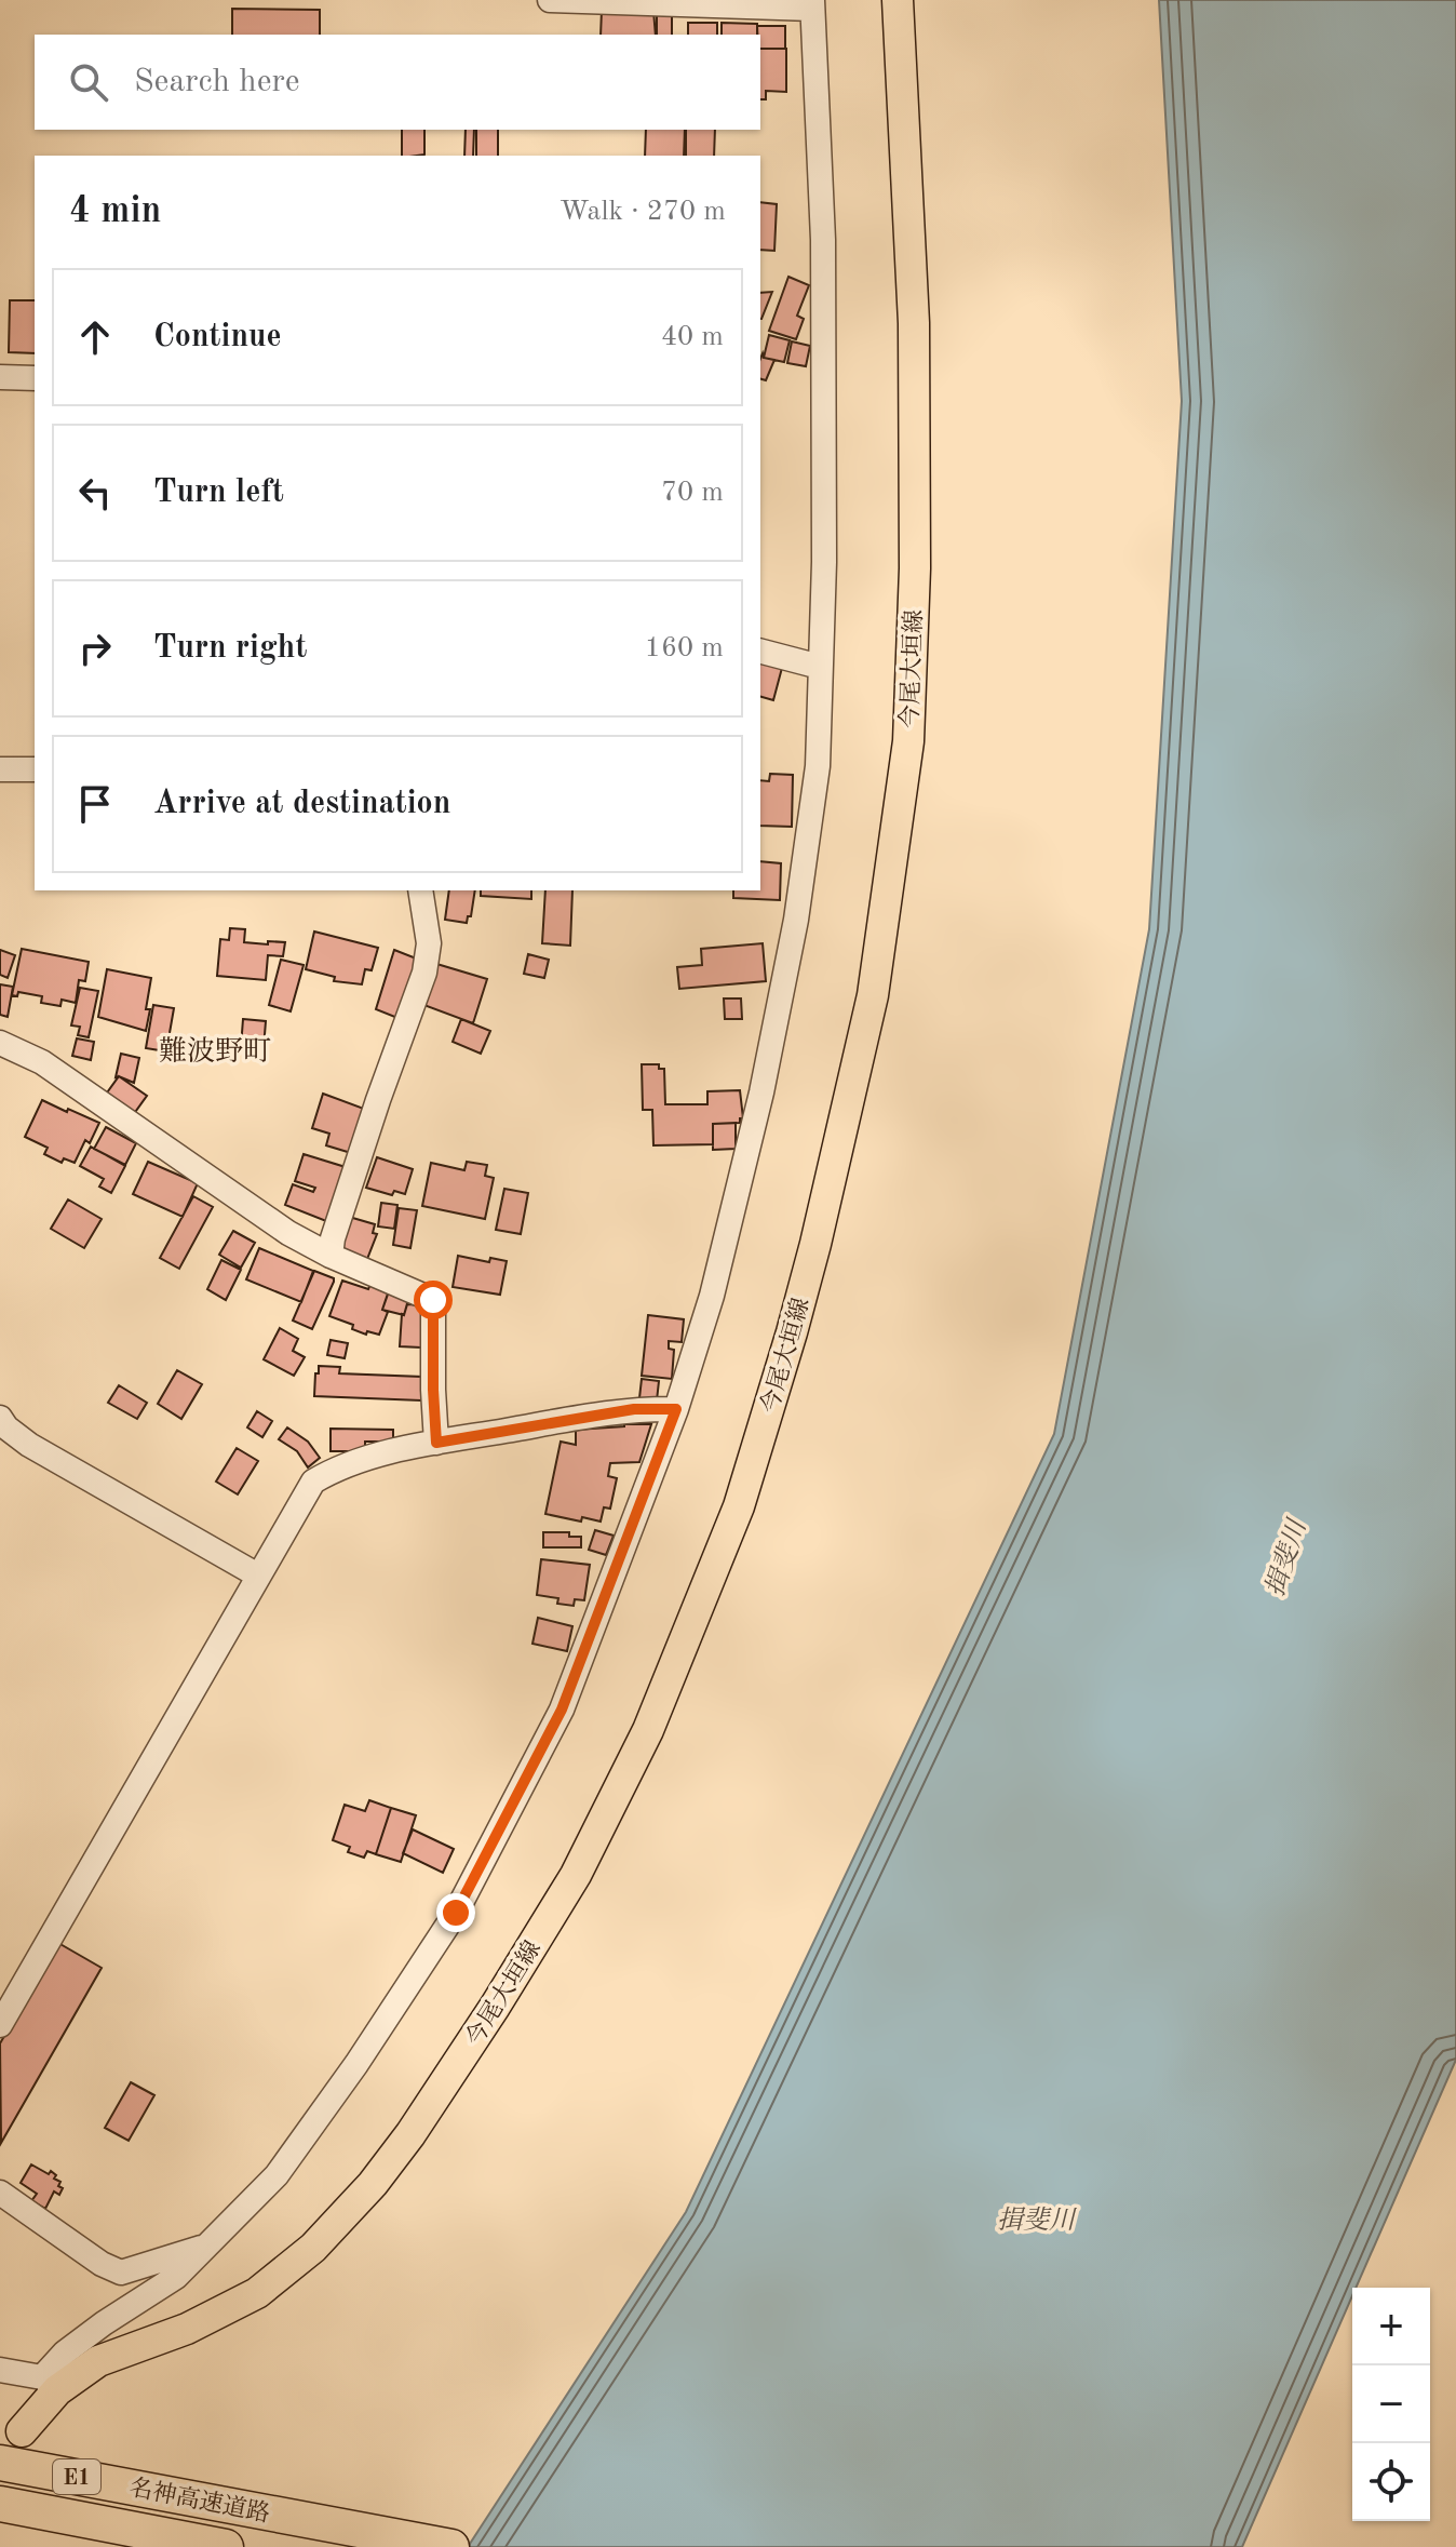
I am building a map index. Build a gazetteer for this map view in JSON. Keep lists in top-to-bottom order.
{
  "streets": {
    "highway": ["E1", "名神高速道路"],
    "main road": ["今尾大垣線"]
  },
  "districts": ["難波野町"],
  "water": ["揖斐川"],
  "page": {
    "search": "Search here",
    "heading": ["4 min", "Walk · 270 m"],
    "list": [
      ["Continue", "40 m"],
      ["Turn left", "70 m"],
      ["Turn right", "160 m"],
      "Arrive at destination"
    ],
    "map_buttons": ["+", "−"]
  }
}
